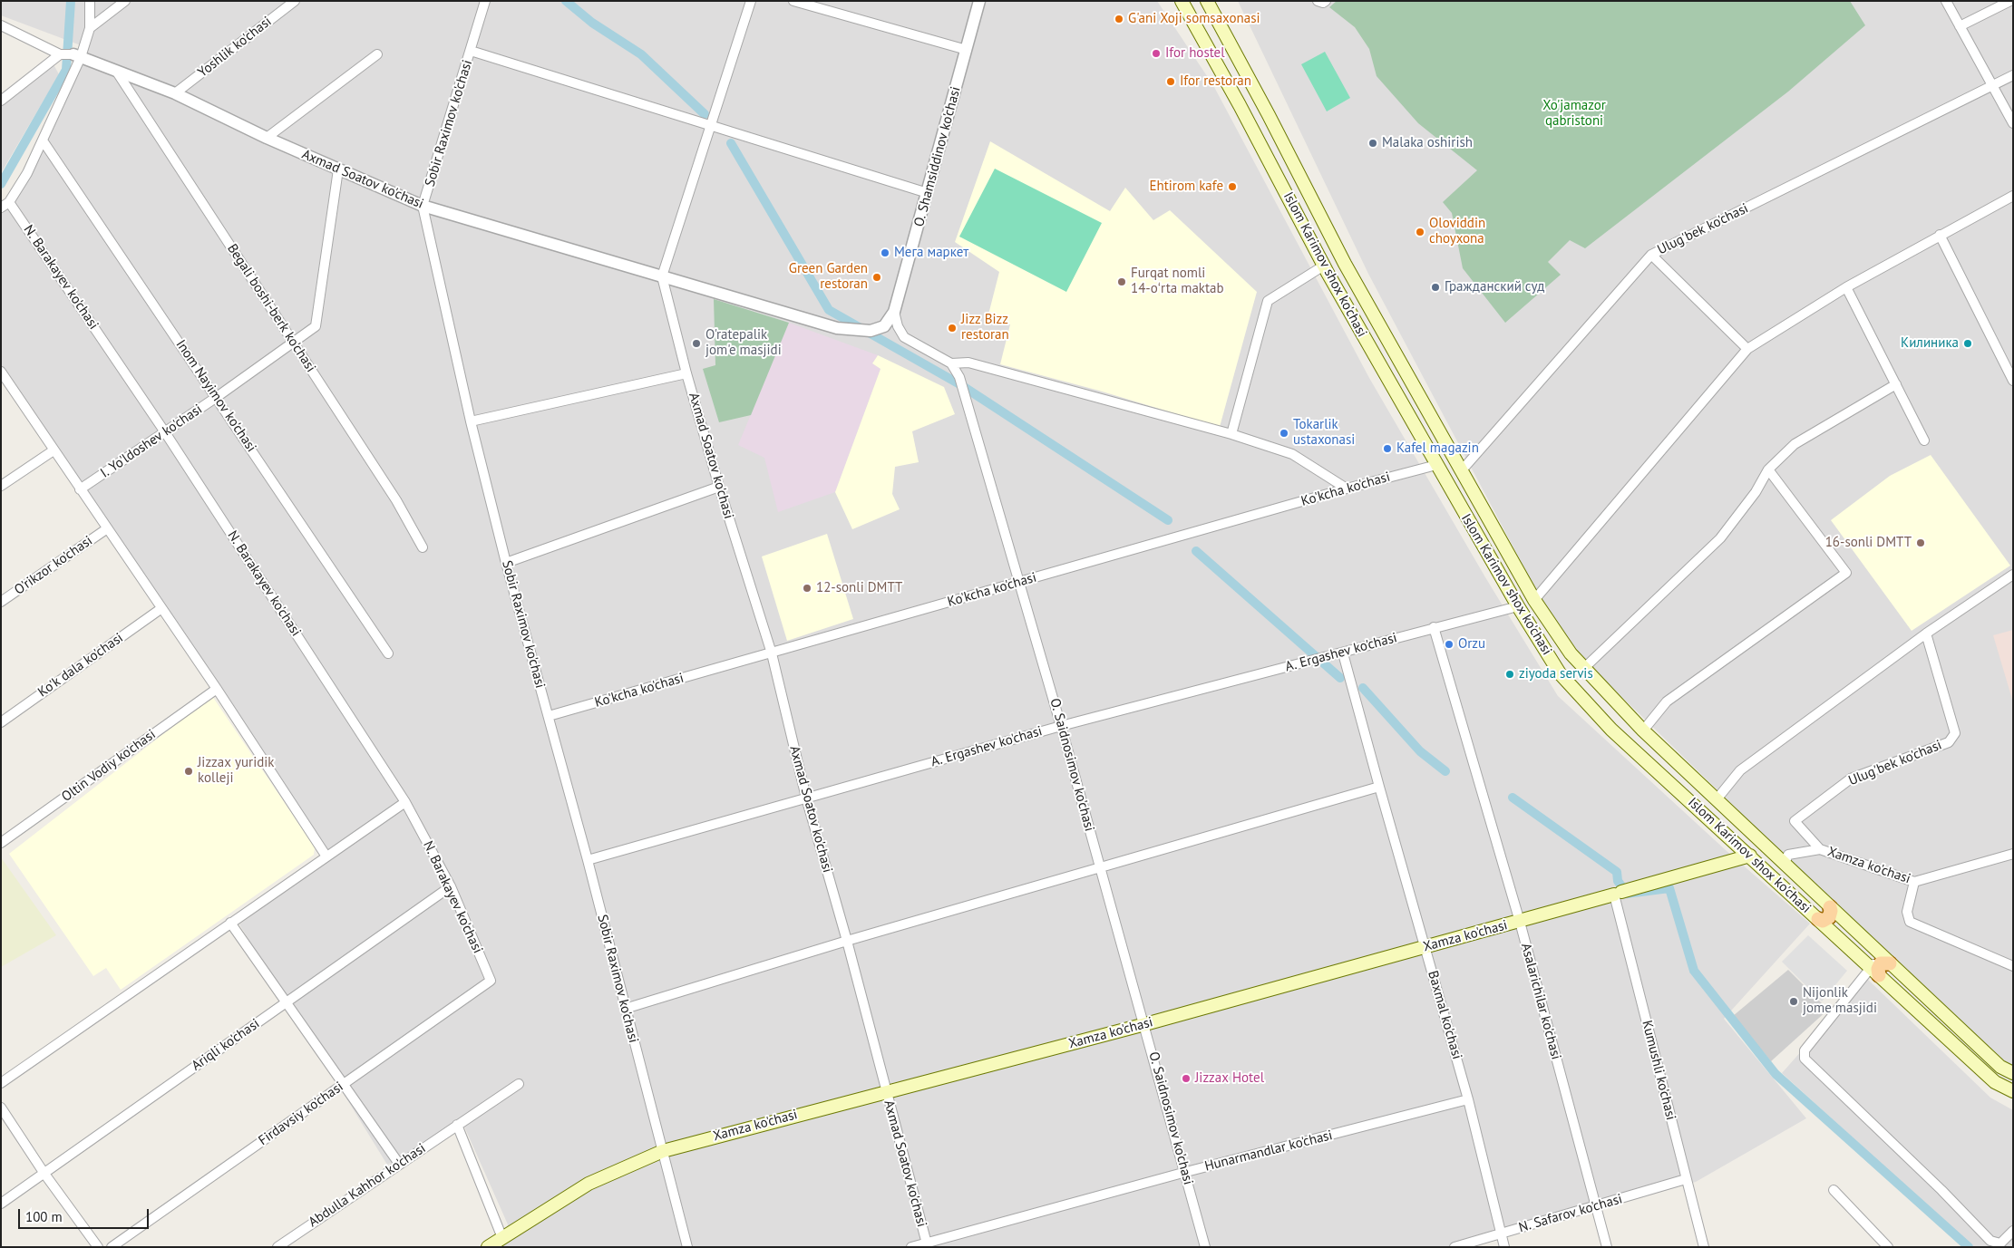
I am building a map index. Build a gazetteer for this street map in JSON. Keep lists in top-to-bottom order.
{
  "streets": {
    "main road": ["Islom Karimov shox ko'chasi", "Xamza ko'chasi"],
    "street": [
      "Yoshlik ko'chasi",
      "Sobir Raximov ko'chasi",
      "O. Shamsiddinov ko'chasi",
      "Axmad Soatov ko'chasi",
      "Ulug'bek ko'chasi",
      "N. Barakayev ko'chasi",
      "Begali boshi-berk ko'chasi",
      "Inom Nayimov ko'chasi",
      "I. Yo'ldoshev ko'chasi",
      "Ko'kcha ko'chasi",
      "O'rikzor ko'chasi",
      "A. Ergashev ko'chasi",
      "Ko'k dala ko'chasi",
      "O. Saidnosimov ko'chasi",
      "Oltin Vodiy ko'chasi",
      "Asalarichilar ko'chasi",
      "Baxmal ko'chasi",
      "Ariqli ko'chasi",
      "Kumushli ko'chasi",
      "Firdavsiy ko'chasi",
      "Hunarmandlar ko'chasi",
      "Abdulla Kahhor ko'chasi",
      "N. Safarov ko'chasi"
    ]
  },
  "crossings": [
    ["Yoshlik ko'chasi", "Axmad Soatov ko'chasi"],
    ["Sobir Raximov ko'chasi", "Axmad Soatov ko'chasi"],
    ["Sobir Raximov ko'chasi", "Ko'kcha ko'chasi"],
    ["Sobir Raximov ko'chasi", "A. Ergashev ko'chasi"],
    ["Sobir Raximov ko'chasi", "Xamza ko'chasi"],
    ["O. Shamsiddinov ko'chasi", "Axmad Soatov ko'chasi"],
    ["Axmad Soatov ko'chasi", "Begali boshi-berk ko'chasi"],
    ["Axmad Soatov ko'chasi", "I. Yo'ldoshev ko'chasi"],
    ["Axmad Soatov ko'chasi", "Ko'kcha ko'chasi"],
    ["Axmad Soatov ko'chasi", "A. Ergashev ko'chasi"],
    ["Axmad Soatov ko'chasi", "Xamza ko'chasi"],
    ["Axmad Soatov ko'chasi", "Hunarmandlar ko'chasi"],
    ["Ulug'bek ko'chasi", "Islom Karimov shox ko'chasi"],
    ["Ulug'bek ko'chasi", "Xamza ko'chasi"],
    ["Islom Karimov shox ko'chasi", "Ko'kcha ko'chasi"],
    ["Islom Karimov shox ko'chasi", "A. Ergashev ko'chasi"],
    ["Islom Karimov shox ko'chasi", "Xamza ko'chasi"],
    ["N. Barakayev ko'chasi", "I. Yo'ldoshev ko'chasi"],
    ["N. Barakayev ko'chasi", "Ariqli ko'chasi"],
    ["N. Barakayev ko'chasi", "Firdavsiy ko'chasi"],
    ["Begali boshi-berk ko'chasi", "I. Yo'ldoshev ko'chasi"],
    ["Inom Nayimov ko'chasi", "I. Yo'ldoshev ko'chasi"],
    ["Ko'kcha ko'chasi", "O. Saidnosimov ko'chasi"],
    ["A. Ergashev ko'chasi", "O. Saidnosimov ko'chasi"],
    ["A. Ergashev ko'chasi", "Asalarichilar ko'chasi"],
    ["A. Ergashev ko'chasi", "Baxmal ko'chasi"],
    ["O. Saidnosimov ko'chasi", "Xamza ko'chasi"],
    ["O. Saidnosimov ko'chasi", "Hunarmandlar ko'chasi"],
    ["Xamza ko'chasi", "Asalarichilar ko'chasi"],
    ["Xamza ko'chasi", "Baxmal ko'chasi"],
    ["Xamza ko'chasi", "Kumushli ko'chasi"],
    ["Asalarichilar ko'chasi", "N. Safarov ko'chasi"],
    ["Baxmal ko'chasi", "Hunarmandlar ko'chasi"],
    ["Baxmal ko'chasi", "N. Safarov ko'chasi"],
    ["Kumushli ko'chasi", "N. Safarov ko'chasi"]
  ],
  "parks": ["Xo'jamazor qabristoni"],
  "places": [
    "G'ani Xoji somsaxonasi",
    "Ifor hostel",
    "Ifor restoran",
    "Malaka oshirish",
    "Ehtirom kafe",
    "Oloviddin choyxona",
    "Мега маркет",
    "Green Garden restoran",
    "Furqat nomli 14-oʻrta maktab",
    "Гражданский суд",
    "Jizz Bizz restoran",
    "O'ratepalik jom'e masjidi",
    "Килиника",
    "Tokarlik ustaxonasi",
    "Kafel magazin",
    "16-sonli DMTT",
    "12-sonli DMTT",
    "Orzu",
    "ziyoda servis",
    "Jizzax yuridik kolleji",
    "Nijonlik jome masjidi",
    "Jizzax Hotel"
  ],
  "scale_bar": "100 m"
}
